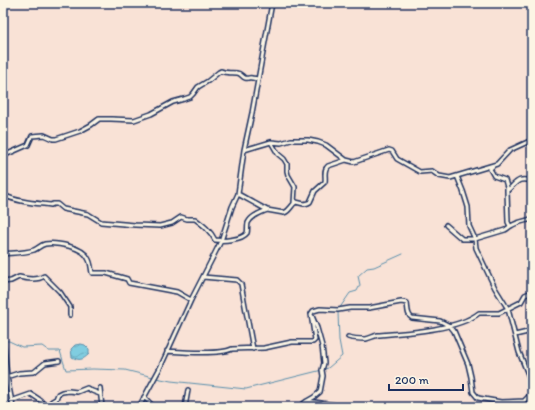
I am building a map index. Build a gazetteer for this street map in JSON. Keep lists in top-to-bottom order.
{
  "scale_bar": "200 m"
}
